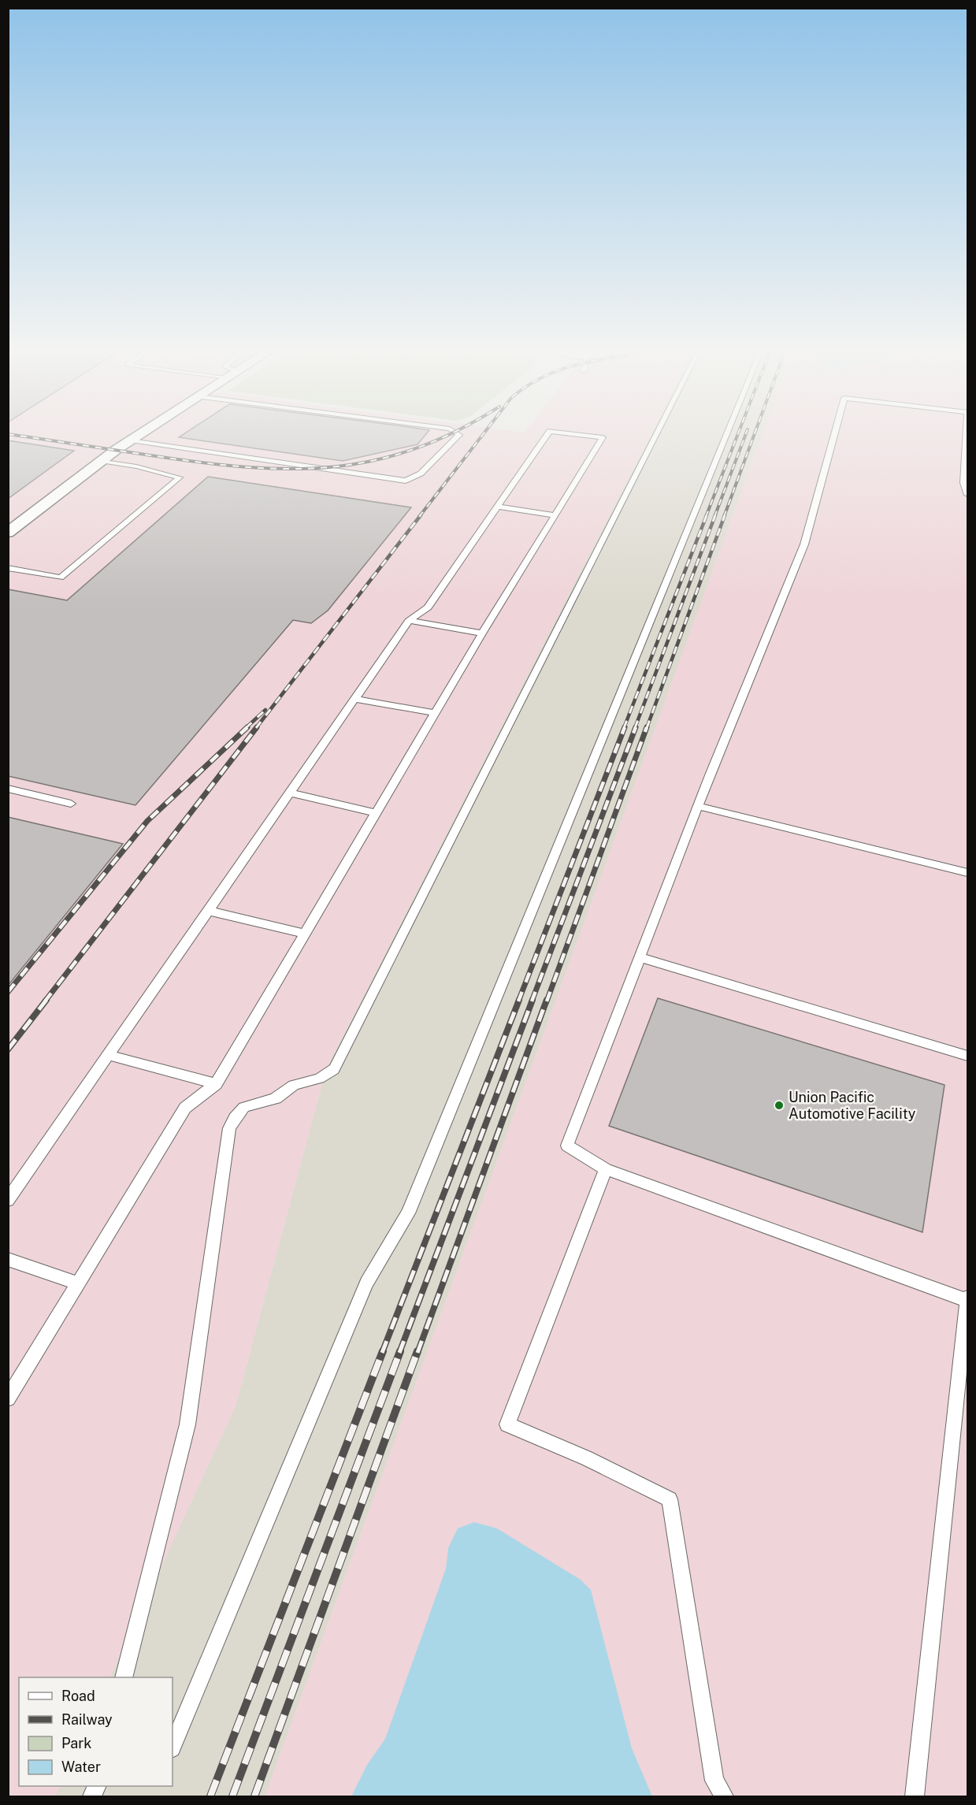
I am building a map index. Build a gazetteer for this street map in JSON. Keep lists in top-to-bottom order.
{
  "places": ["Union Pacific Automotive Facility"],
  "legend": [
    "Road",
    "Railway",
    "Park",
    "Water"
  ]
}
